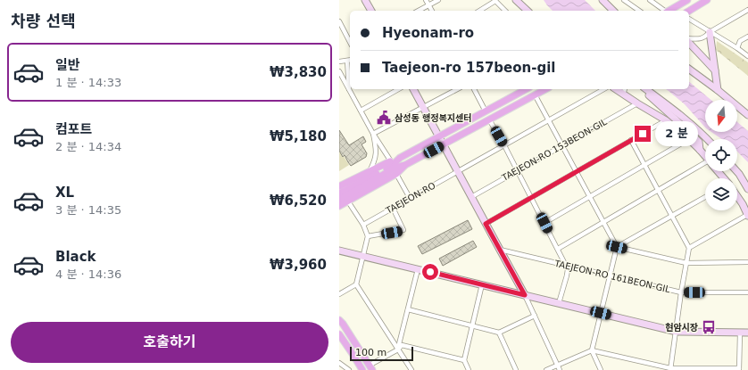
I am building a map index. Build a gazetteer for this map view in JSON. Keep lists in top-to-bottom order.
{
  "streets": {
    "street": ["TAEJEON-RO 153BEON-GIL", "TAEJEON-RO", "TAEJEON-RO 161BEON-GIL"]
  },
  "places": {
    "public building": ["삼성동 행정복지센터"],
    "bus stop": ["현암시장"]
  },
  "scale_bar": "100 m",
  "north": "bottom",
  "page": {
    "heading": "차량 선택",
    "banner": ["Hyeonam-ro", "Taejeon-ro 157beon-gil"],
    "list": [
      {
        "name": "일반",
        "note": "1 분 · 14:33",
        "value": "₩3,830"
      },
      {
        "name": "컴포트",
        "note": "2 분 · 14:34",
        "value": "₩5,180"
      },
      {
        "name": "XL",
        "note": "3 분 · 14:35",
        "value": "₩6,520"
      },
      {
        "name": "Black",
        "note": "4 분 · 14:36",
        "value": "₩3,960"
      }
    ],
    "bubble": "2 분",
    "buttons": "호출하기",
    "scale": "100 m"
  }
}
